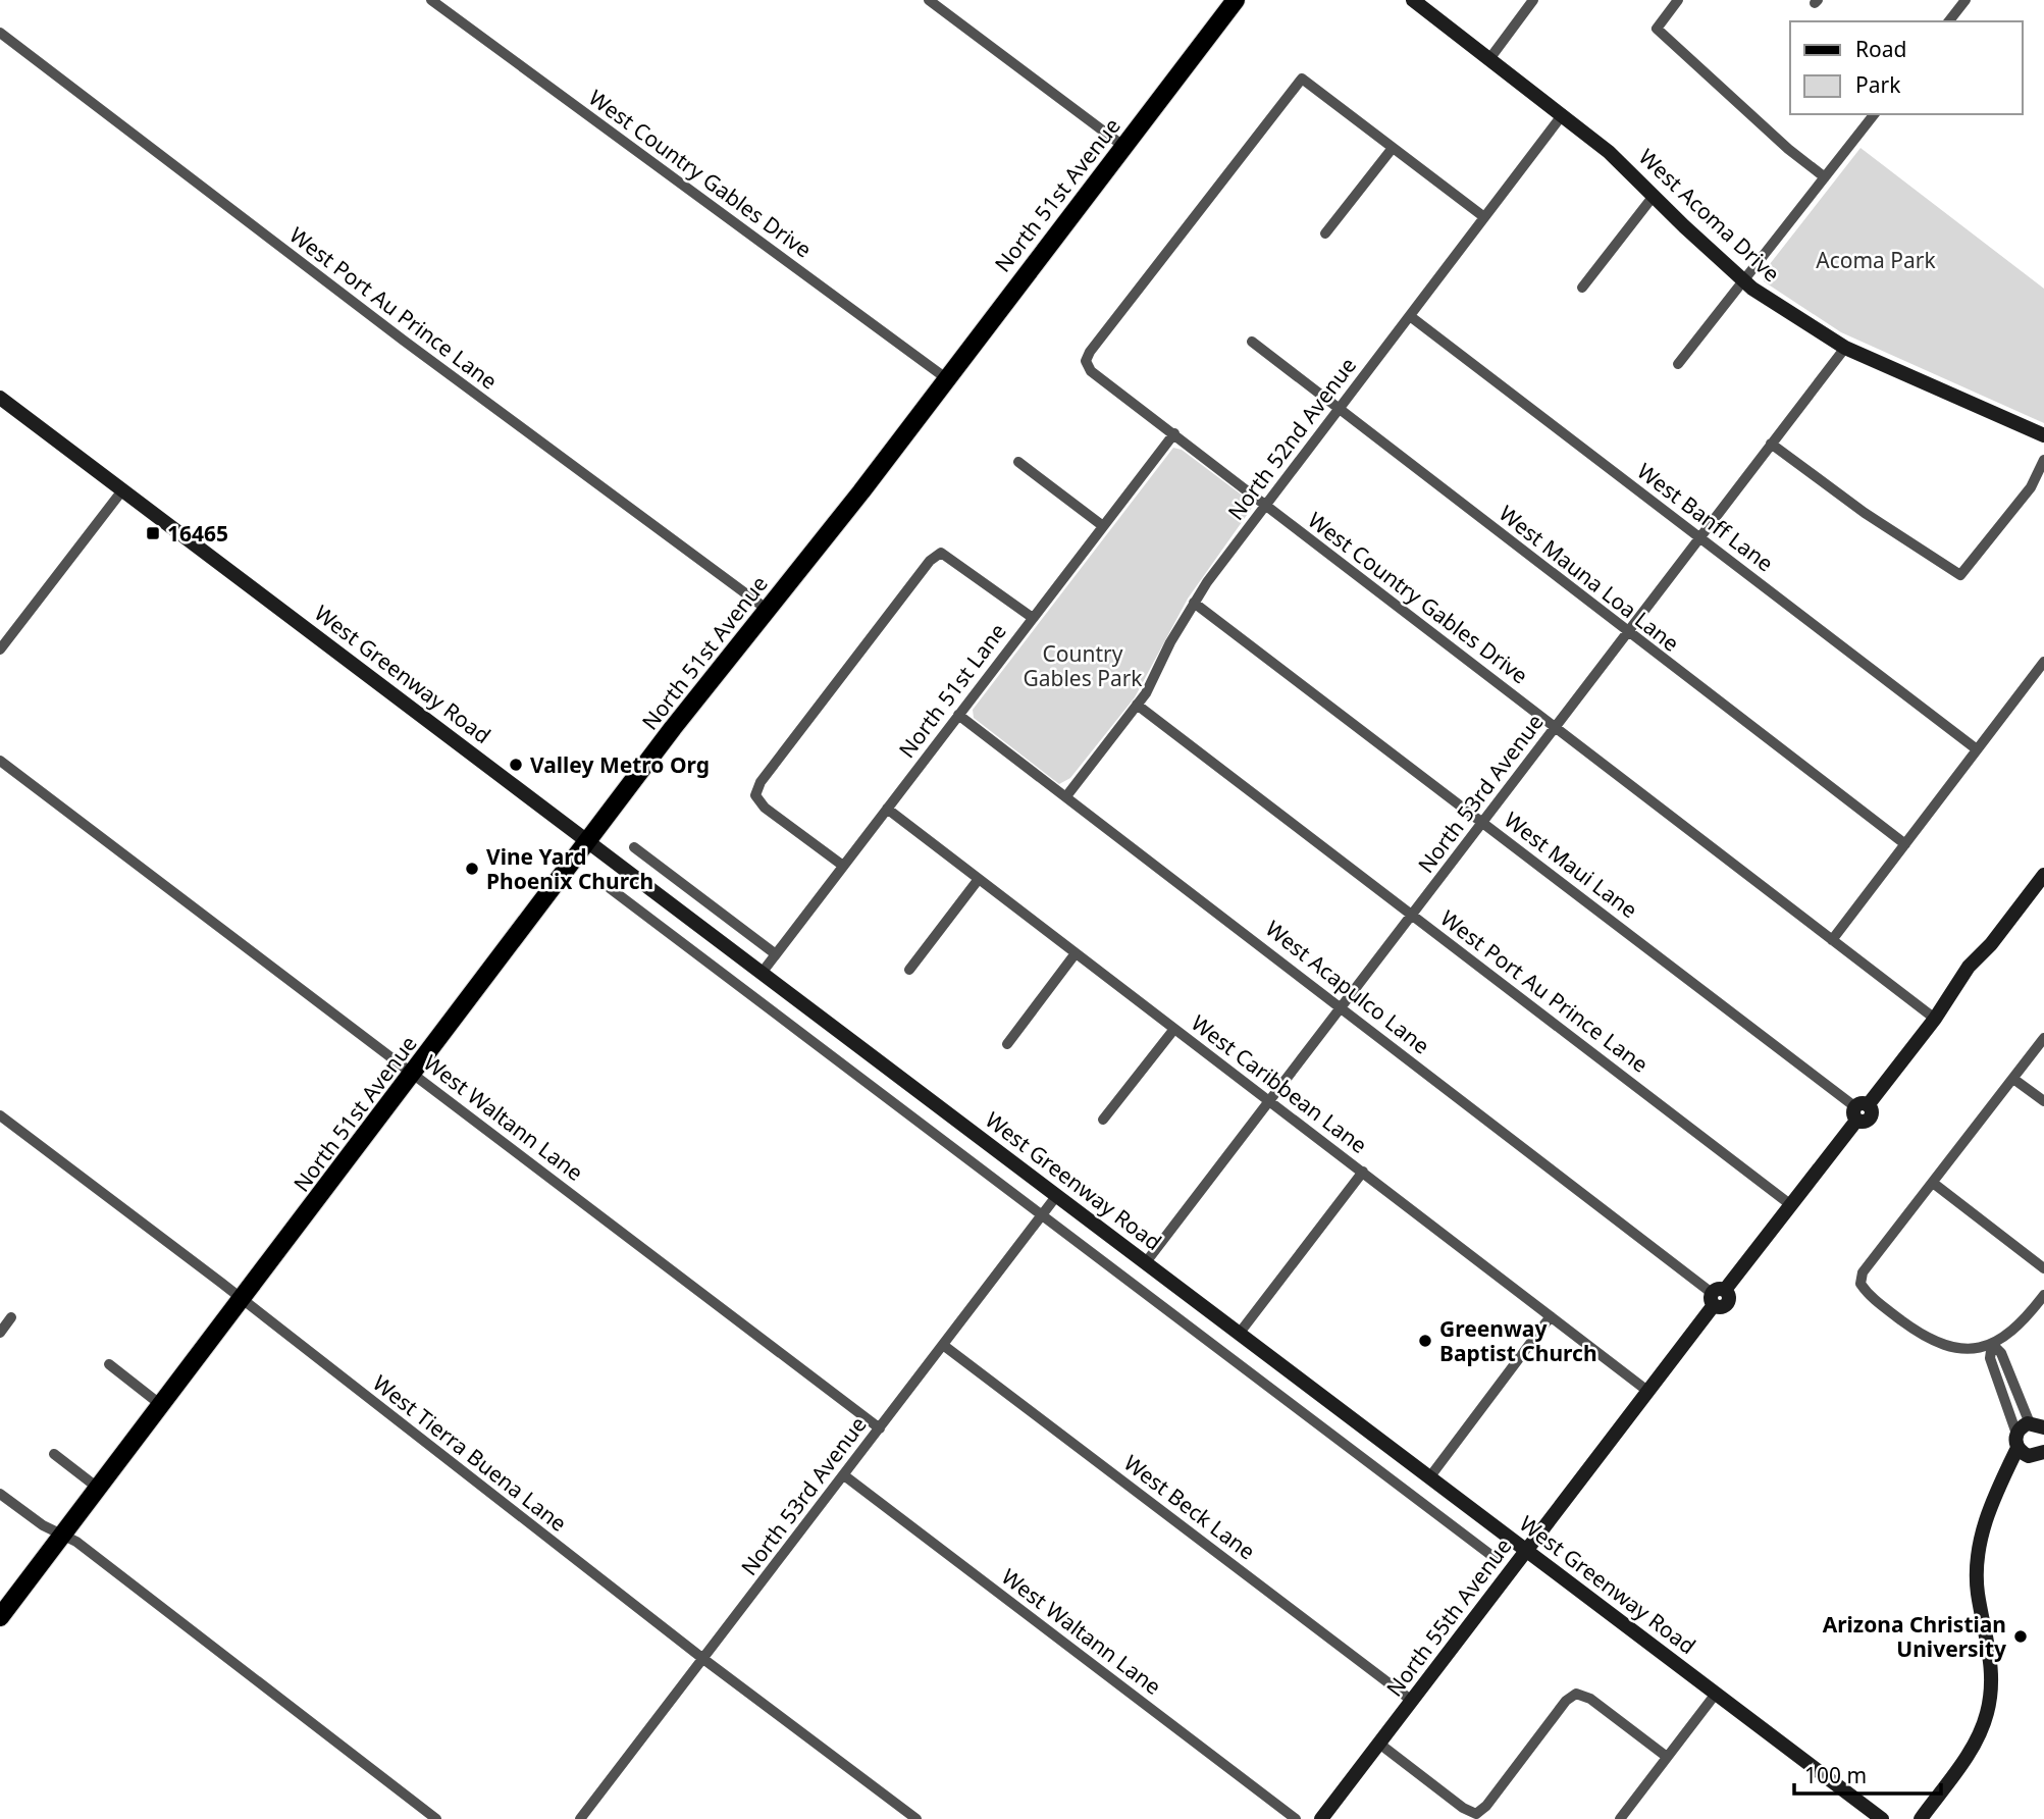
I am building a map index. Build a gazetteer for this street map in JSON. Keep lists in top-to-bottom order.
{
  "streets": {
    "main road": [
      "North 51st Avenue",
      "West Acoma Drive",
      "West Greenway Road",
      "North 55th Avenue"
    ],
    "street": [
      "West Country Gables Drive",
      "West Port Au Prince Lane",
      "North 52nd Avenue",
      "West Banff Lane",
      "West Mauna Loa Lane",
      "North 51st Lane",
      "North 53rd Avenue",
      "West Maui Lane",
      "West Acapulco Lane",
      "West Caribbean Lane",
      "West Waltann Lane",
      "West Tierra Buena Lane",
      "West Beck Lane"
    ]
  },
  "crossings": [
    ["West Country Gables Drive", "North 51st Avenue"],
    ["West Country Gables Drive", "North 52nd Avenue"],
    ["West Country Gables Drive", "North 51st Lane"],
    ["West Country Gables Drive", "North 53rd Avenue"],
    ["West Country Gables Drive", "North 55th Avenue"],
    ["North 51st Avenue", "West Port Au Prince Lane"],
    ["North 51st Avenue", "West Greenway Road"],
    ["North 51st Avenue", "West Waltann Lane"],
    ["North 51st Avenue", "West Tierra Buena Lane"],
    ["West Acoma Drive", "North 52nd Avenue"],
    ["West Acoma Drive", "North 53rd Avenue"],
    ["West Port Au Prince Lane", "North 52nd Avenue"],
    ["West Port Au Prince Lane", "North 53rd Avenue"],
    ["West Port Au Prince Lane", "North 55th Avenue"],
    ["North 52nd Avenue", "West Banff Lane"],
    ["North 52nd Avenue", "West Mauna Loa Lane"],
    ["North 52nd Avenue", "West Maui Lane"],
    ["North 52nd Avenue", "West Acapulco Lane"],
    ["West Banff Lane", "North 53rd Avenue"],
    ["West Mauna Loa Lane", "North 53rd Avenue"],
    ["West Greenway Road", "North 51st Lane"],
    ["West Greenway Road", "North 53rd Avenue"],
    ["West Greenway Road", "North 55th Avenue"],
    ["North 51st Lane", "West Acapulco Lane"],
    ["North 51st Lane", "West Caribbean Lane"],
    ["North 53rd Avenue", "West Maui Lane"],
    ["North 53rd Avenue", "West Acapulco Lane"],
    ["North 53rd Avenue", "West Caribbean Lane"],
    ["North 53rd Avenue", "West Waltann Lane"],
    ["North 53rd Avenue", "West Tierra Buena Lane"],
    ["North 53rd Avenue", "West Beck Lane"],
    ["West Maui Lane", "North 55th Avenue"],
    ["West Acapulco Lane", "North 55th Avenue"],
    ["West Caribbean Lane", "North 55th Avenue"],
    ["West Beck Lane", "North 55th Avenue"]
  ],
  "parks": ["Acoma Park", "Country Gables Park"],
  "places": {
    "transit": ["16465"],
    "other": [
      "Valley Metro Org",
      "Vine Yard Phoenix Church",
      "Greenway Baptist Church",
      "Arizona Christian University"
    ]
  },
  "legend": ["Road", "Park"],
  "scale_bar": "100 m"
}
